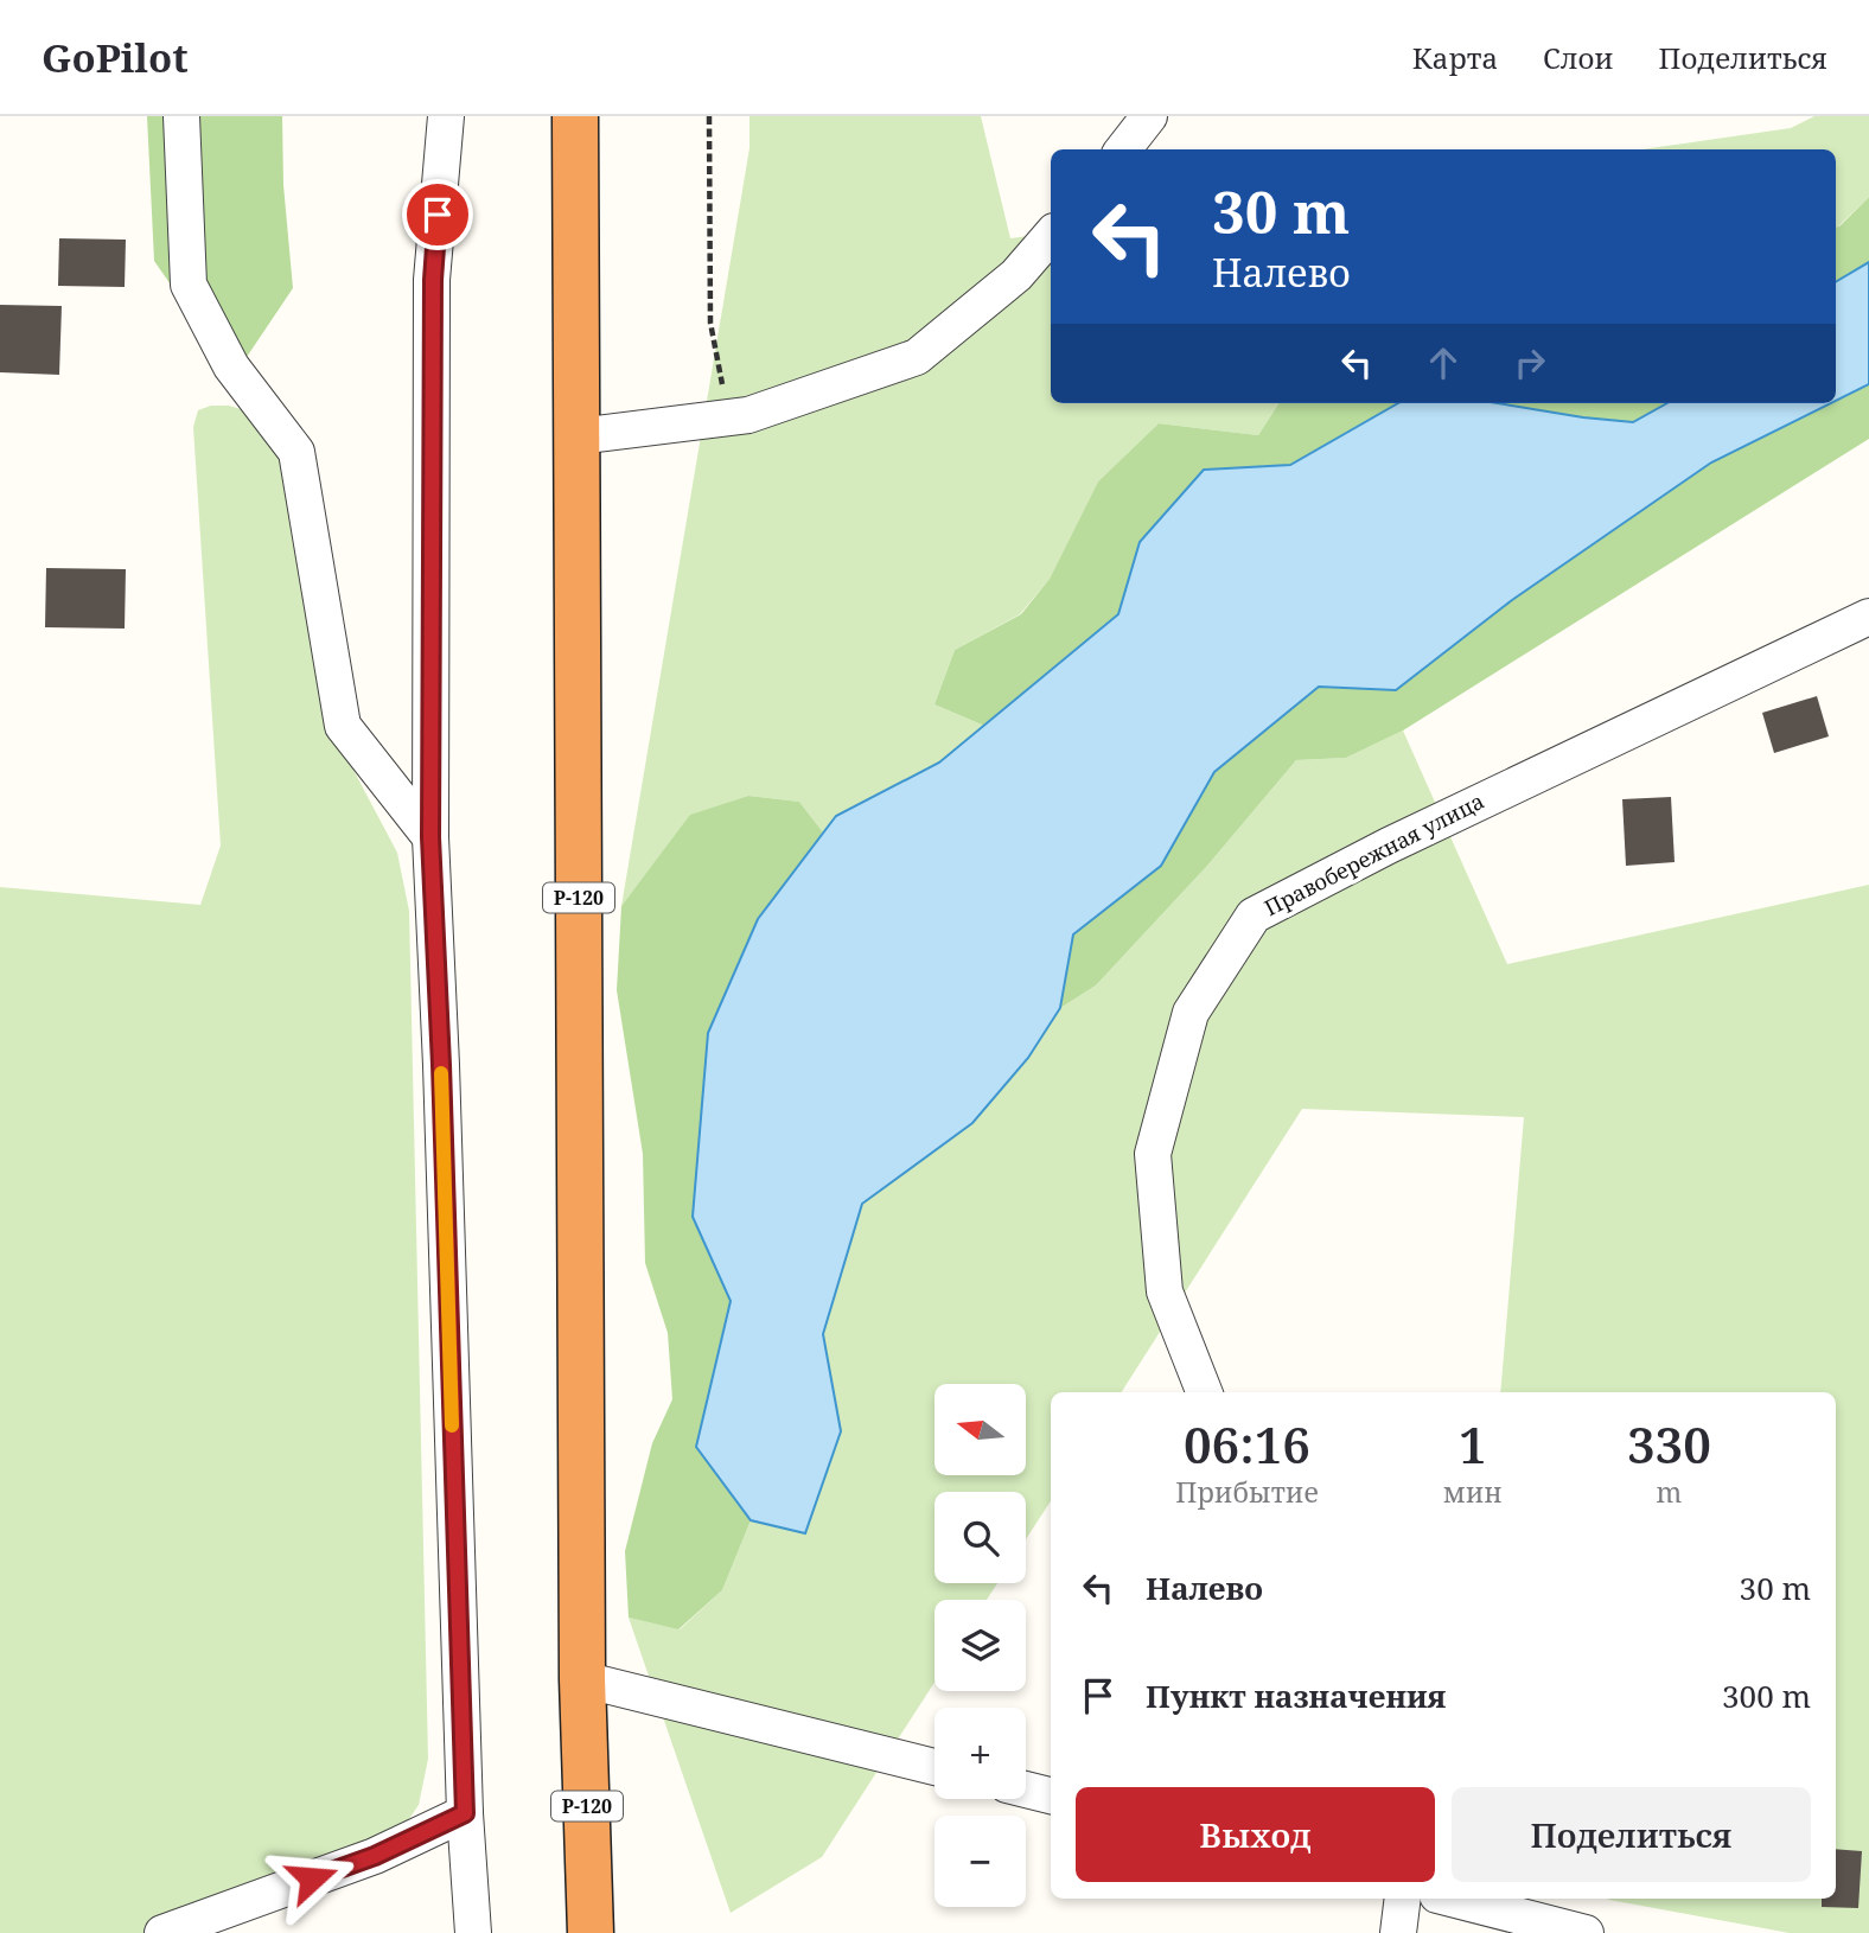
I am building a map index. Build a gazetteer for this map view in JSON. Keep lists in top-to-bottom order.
{
  "streets": {
    "highway": ["Р-120"],
    "street": ["Правобережная улица"]
  },
  "north": "left",
  "page": {
    "header": "GoPilot",
    "nav": ["Карта", "Слои", "Поделиться"],
    "turn": ["30 m", "Налево"],
    "map_buttons": ["+", "−"],
    "eta": [
      "06:16",
      "Прибытие",
      "1",
      "мин",
      "330",
      "m"
    ],
    "list": [
      {
        "name": "Налево",
        "value": "30 m"
      },
      {
        "name": "Пункт назначения",
        "value": "300 m"
      }
    ],
    "buttons": ["Выход", "Поделиться"]
  }
}
